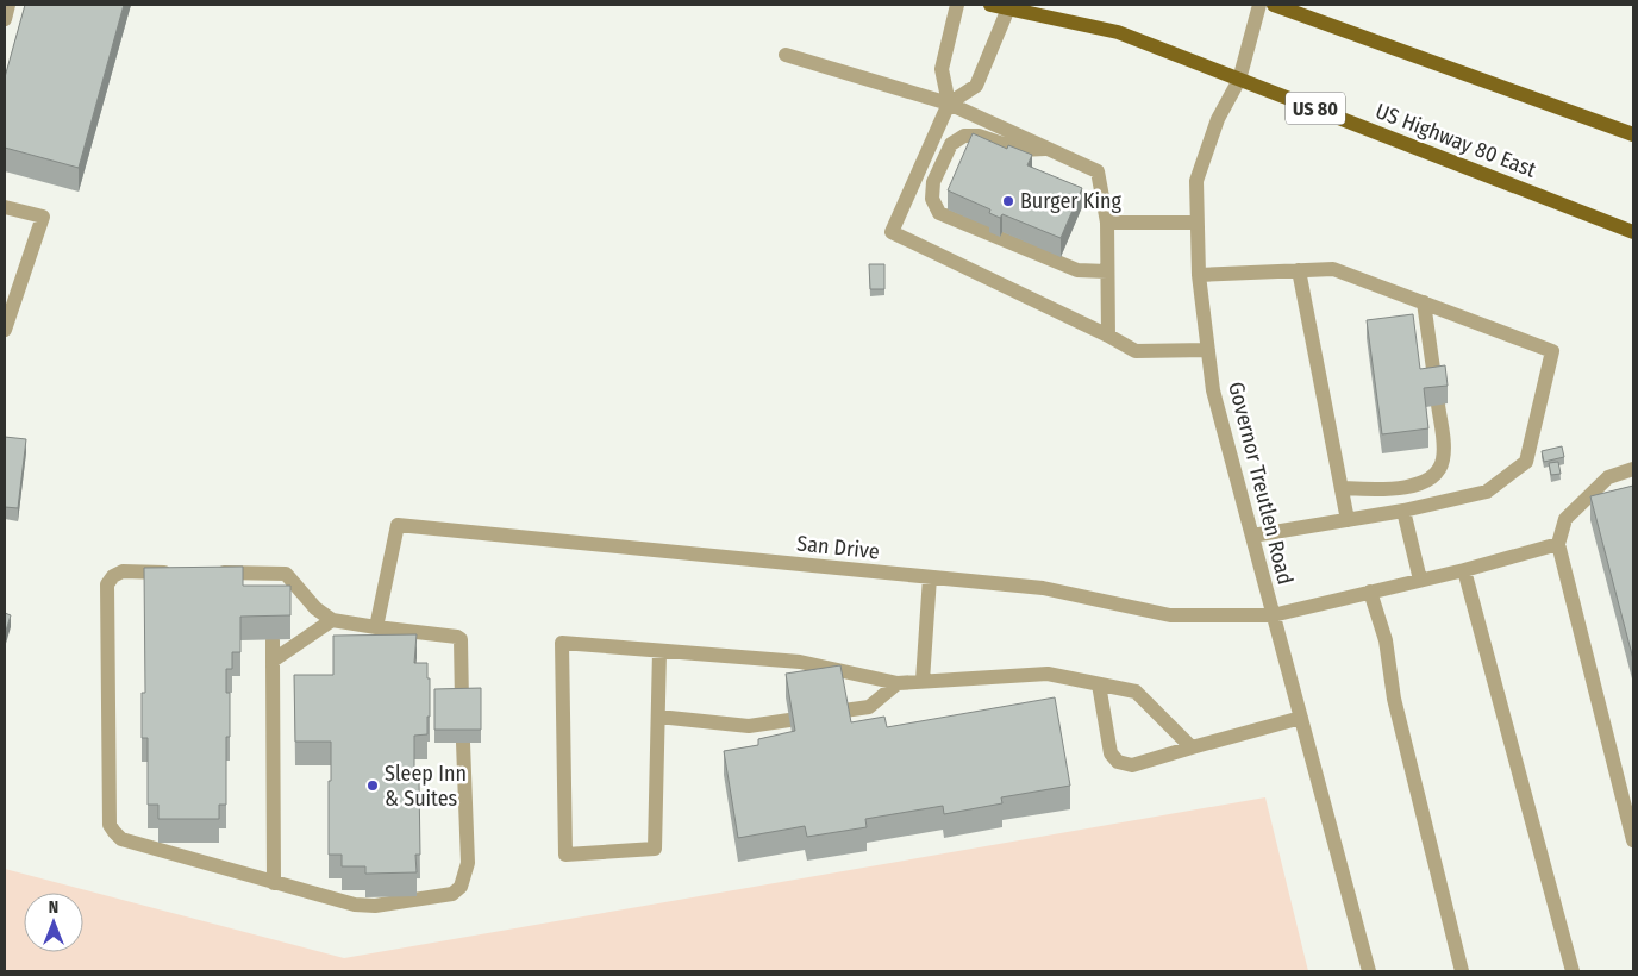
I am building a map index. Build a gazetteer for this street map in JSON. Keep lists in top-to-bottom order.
{
  "streets": {
    "main road": ["US 80", "US Highway 80 East"],
    "street": ["Governor Treutlen Road", "San Drive"]
  },
  "crossings": [
    ["US Highway 80 East", "Governor Treutlen Road"],
    ["Governor Treutlen Road", "San Drive"]
  ],
  "places": ["Burger King", "Sleep Inn & Suites"],
  "north": "top"
}
